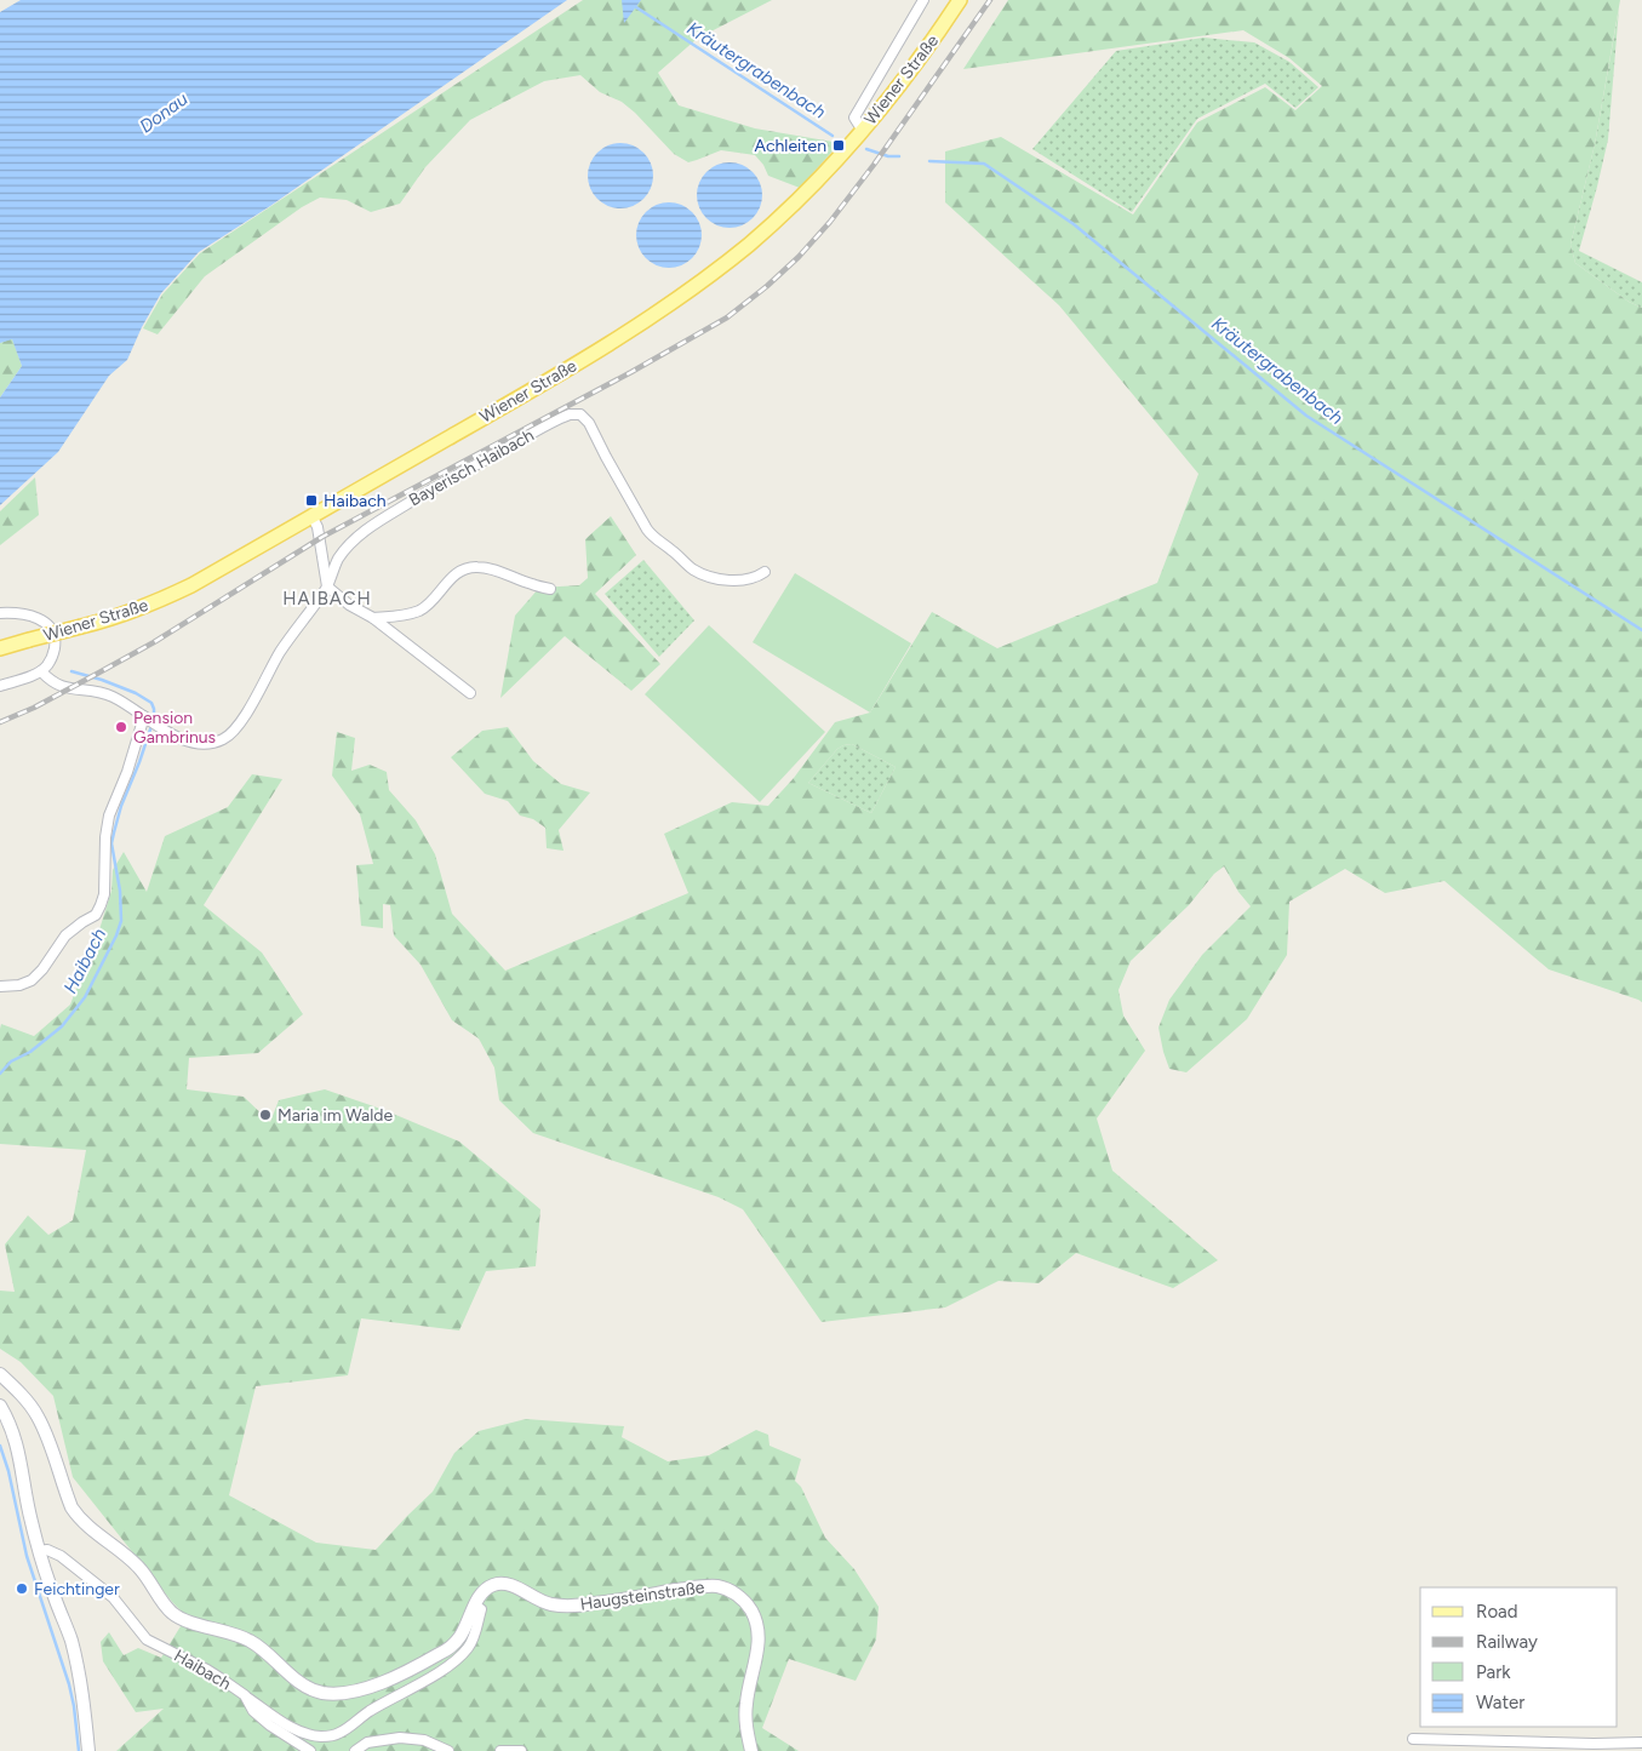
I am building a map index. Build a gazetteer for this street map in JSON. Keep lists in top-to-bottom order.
{
  "streets": {
    "main road": ["Wiener Straße", "Haugsteinstraße"],
    "street": ["Bayerisch Haibach", "Haibach"]
  },
  "districts": ["HAIBACH"],
  "water": ["Kräutergrabenbach", "Donau", "Haibach"],
  "places": {
    "transit": ["Achleiten", "Haibach"],
    "other": ["Pension Gambrinus", "Maria im Walde", "Feichtinger"]
  },
  "legend": [
    "Road",
    "Railway",
    "Park",
    "Water"
  ]
}
